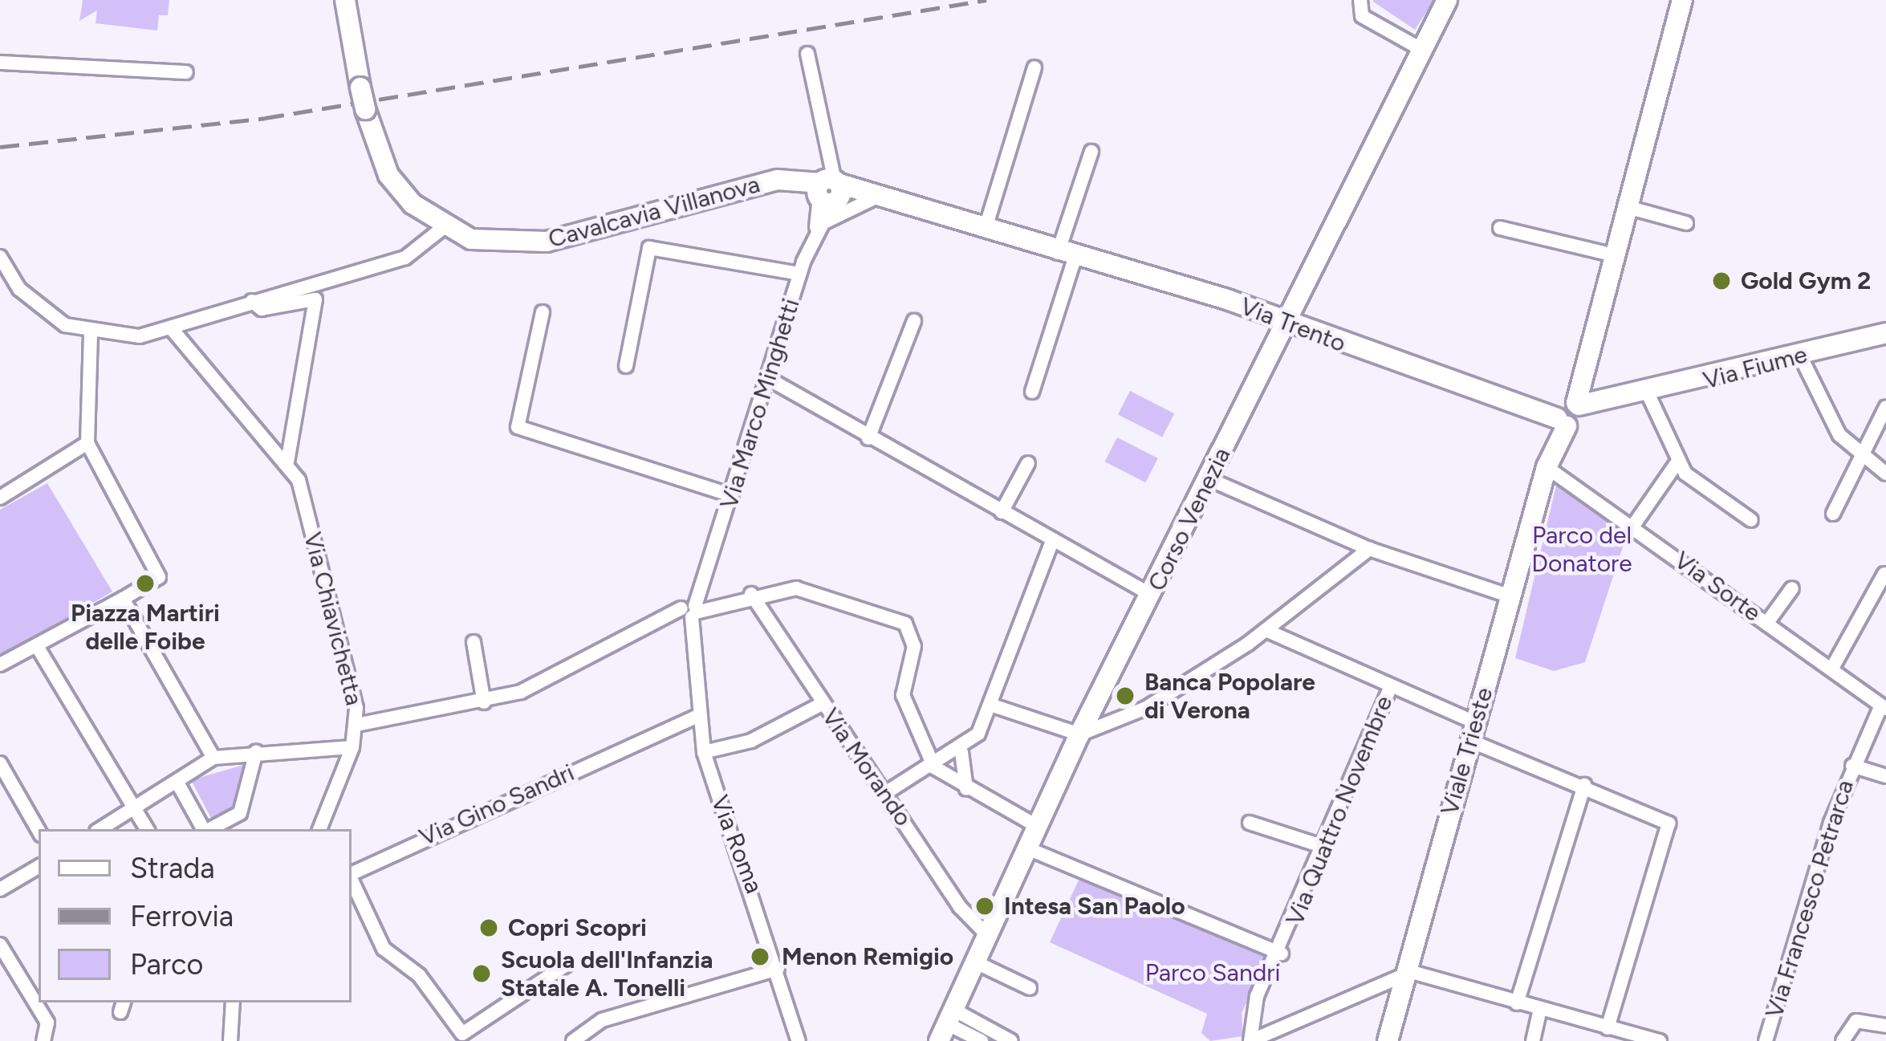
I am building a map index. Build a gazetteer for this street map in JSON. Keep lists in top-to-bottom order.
{
  "streets": {
    "street": [
      "Cavalcavia Villanova",
      "Via Trento",
      "Via Fiume",
      "Via Marco Minghetti",
      "Corso Venezia",
      "Via Sorte",
      "Via Chiavichetta",
      "Viale Trieste",
      "Via Morando",
      "Via Gino Sandri",
      "Via Quattro Novembre",
      "Via Roma",
      "Via Francesco Petrarca"
    ]
  },
  "crossings": [
    ["Cavalcavia Villanova", "Via Trento"],
    ["Cavalcavia Villanova", "Via Marco Minghetti"],
    ["Via Trento", "Via Fiume"],
    ["Via Trento", "Via Marco Minghetti"],
    ["Via Trento", "Corso Venezia"],
    ["Via Trento", "Viale Trieste"],
    ["Via Fiume", "Viale Trieste"],
    ["Corso Venezia", "Via Morando"],
    ["Via Sorte", "Viale Trieste"],
    ["Via Sorte", "Via Francesco Petrarca"],
    ["Via Gino Sandri", "Via Roma"]
  ],
  "parks": ["Parco del Donatore", "Parco Sandri"],
  "places": [
    "Gold Gym 2",
    "Piazza Martiri delle Foibe",
    "Banca Popolare di Verona",
    "Intesa San Paolo",
    "Copri Scopri",
    "Menon Remigio",
    "Scuola dell'Infanzia Statale A. Tonelli"
  ],
  "legend": ["Strada", "Ferrovia", "Parco"]
}
